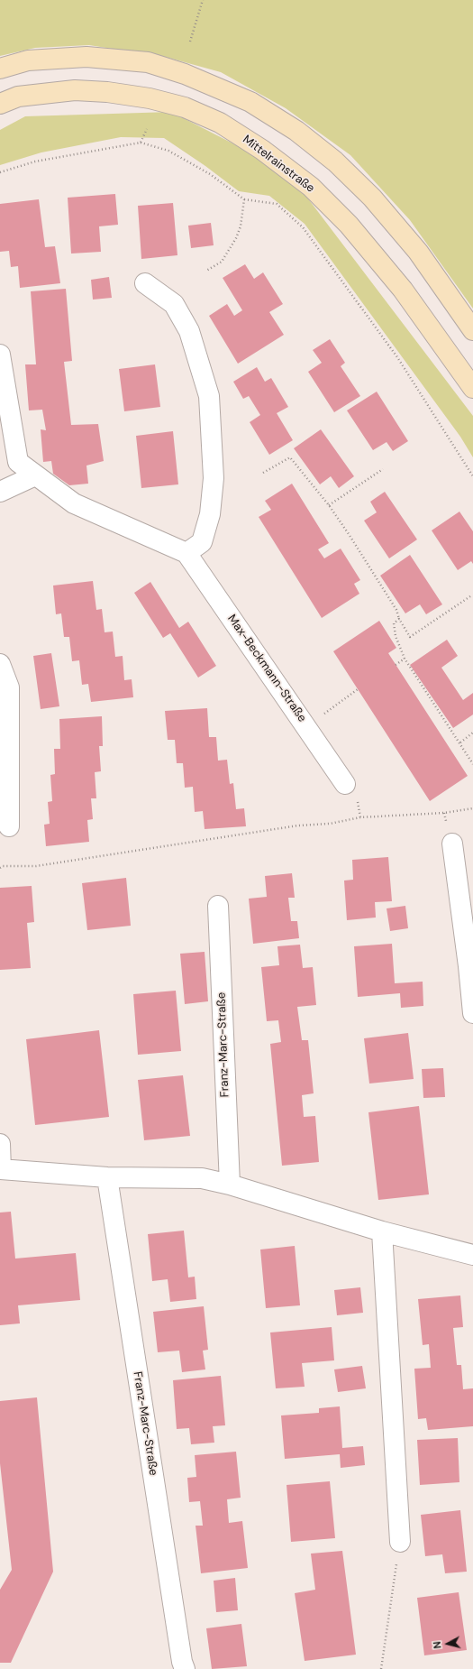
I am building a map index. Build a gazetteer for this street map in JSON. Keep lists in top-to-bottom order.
{
  "streets": {
    "street": ["Mittelrainstraße", "Max-Beckmann-Straße", "Franz-Marc-Straße"]
  },
  "north": "left"
}
